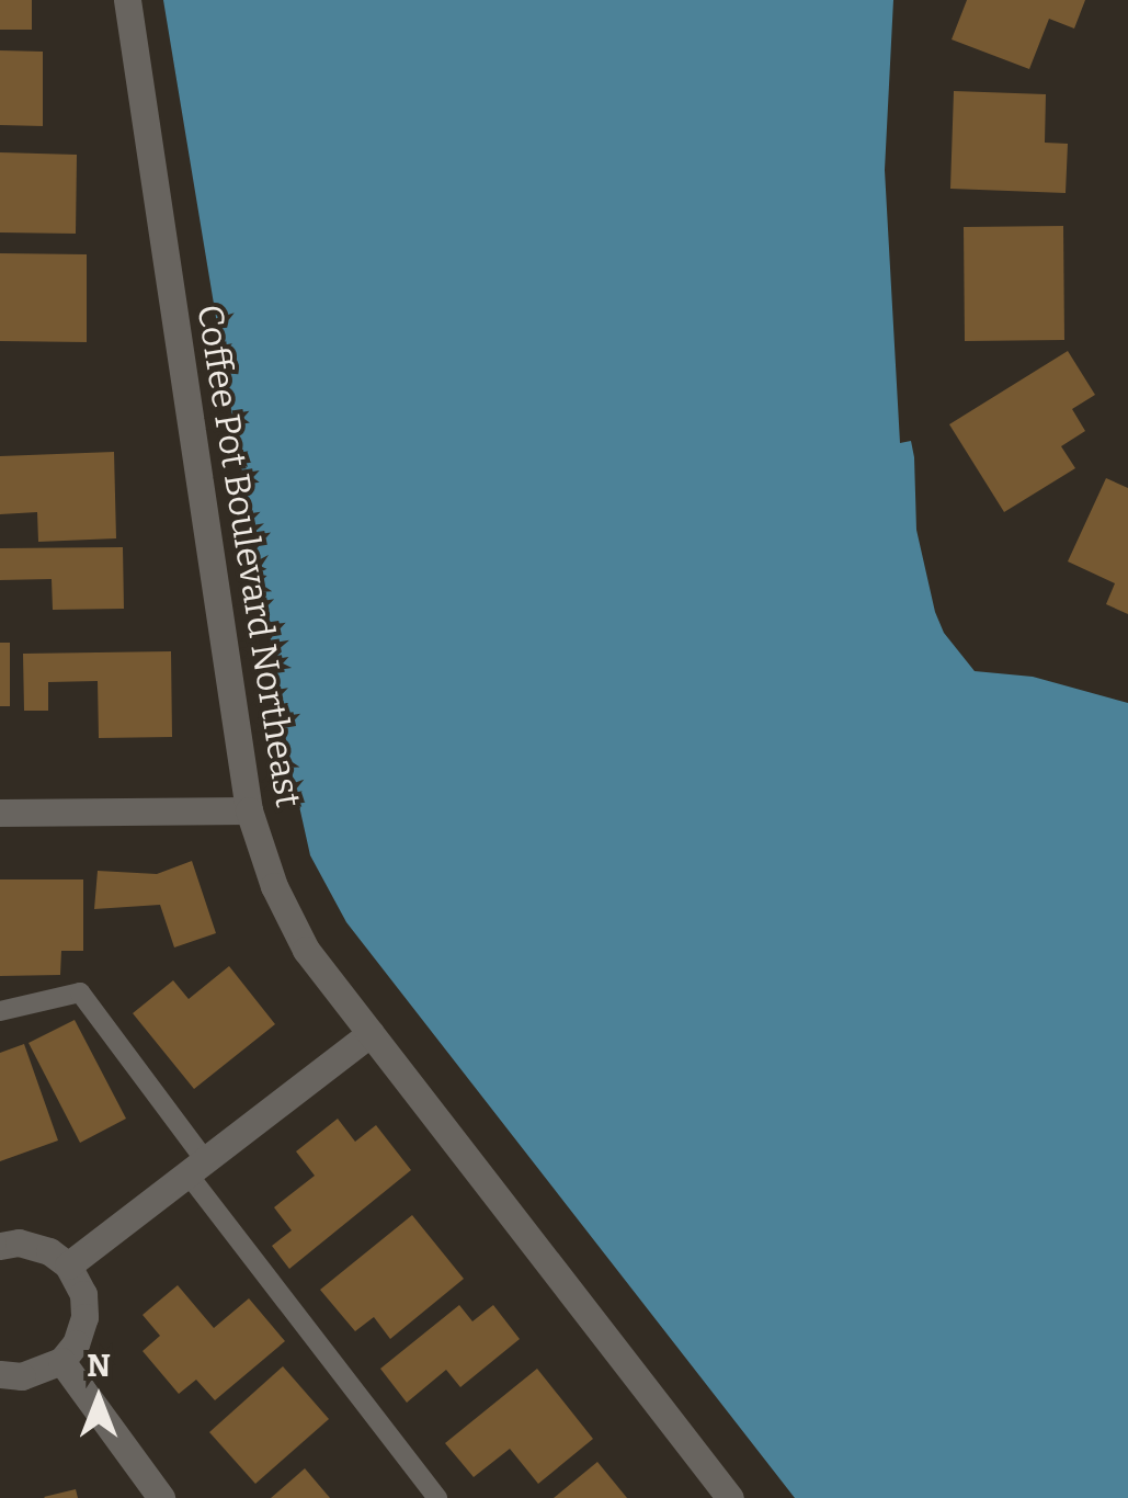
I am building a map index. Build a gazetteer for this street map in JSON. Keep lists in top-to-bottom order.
{
  "streets": {
    "street": ["Coffee Pot Boulevard Northeast"]
  },
  "north": "top"
}
